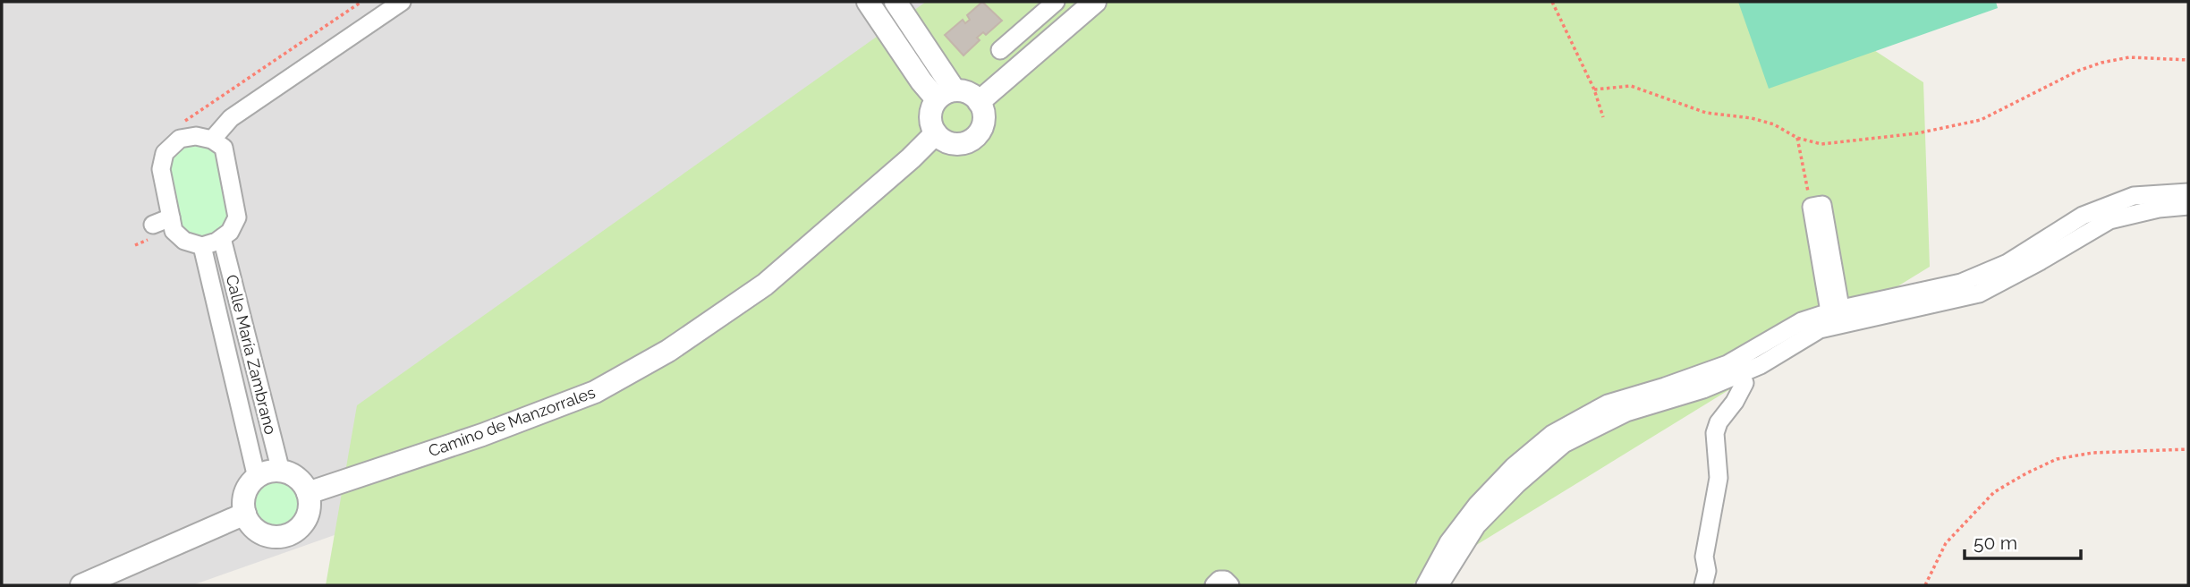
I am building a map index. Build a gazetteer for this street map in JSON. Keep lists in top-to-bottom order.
{
  "streets": {
    "street": ["Calle María Zambrano", "Camino de Manzorrales"]
  },
  "crossings": [
    ["Calle María Zambrano", "Camino de Manzorrales"]
  ],
  "scale_bar": "50 m"
}
